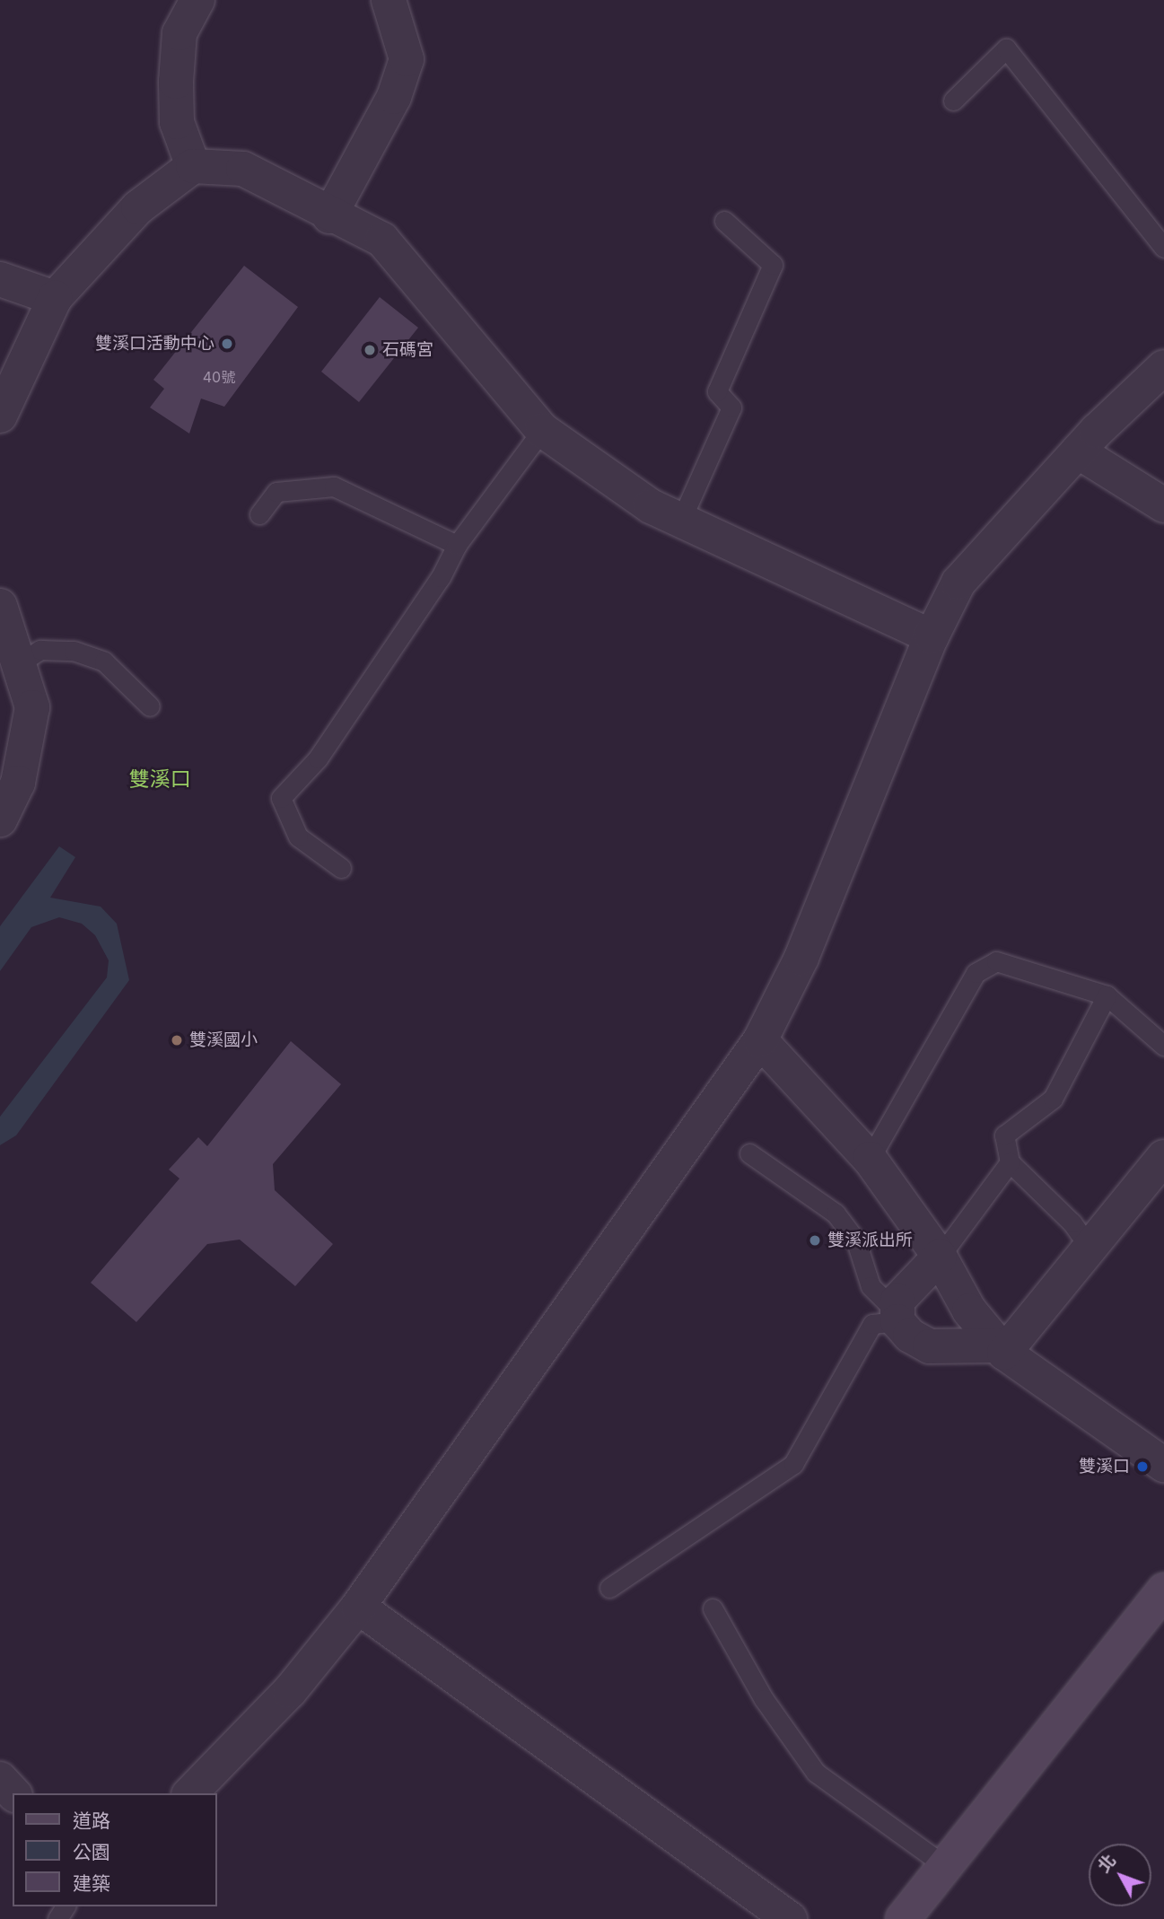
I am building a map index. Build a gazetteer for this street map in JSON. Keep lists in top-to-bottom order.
{
  "districts": ["雙溪口"],
  "places": [
    "雙溪口活動中心",
    "石碼宮",
    "雙溪國小",
    "雙溪派出所",
    "雙溪口"
  ],
  "house_numbers": ["40號"],
  "legend": ["道路", "公園", "建築"],
  "north": "top left"
}
